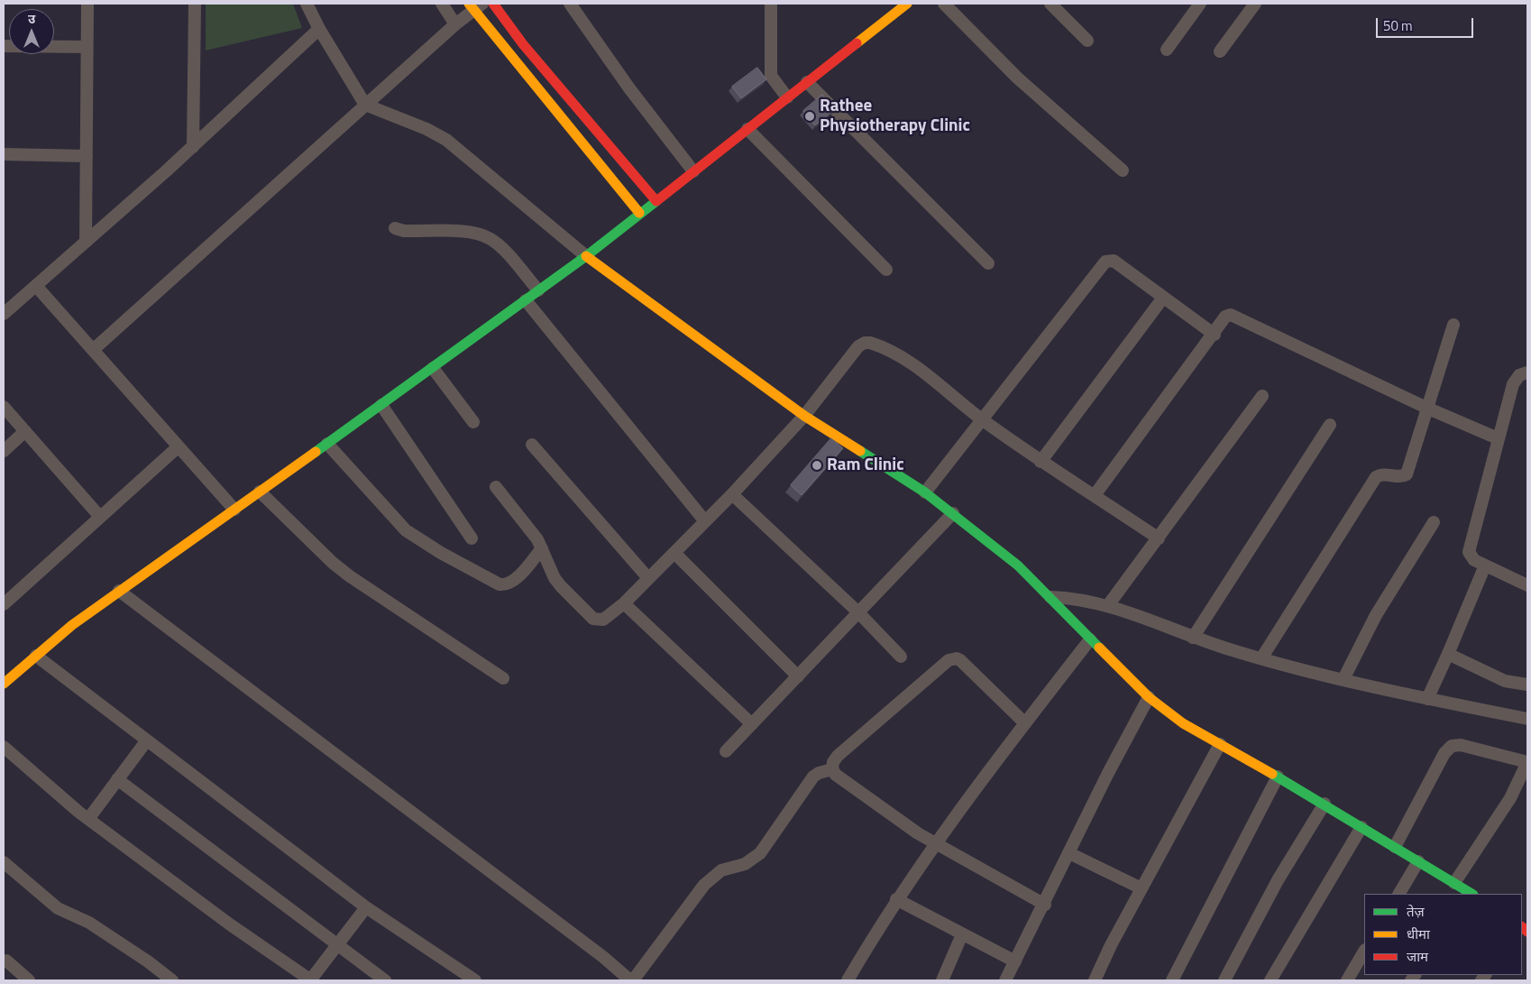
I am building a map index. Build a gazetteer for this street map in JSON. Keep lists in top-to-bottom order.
{
  "places": ["Rathee Physiotherapy Clinic", "Ram Clinic"],
  "legend": ["तेज़", "धीमा", "जाम"],
  "scale_bar": "50 m",
  "north": "top"
}
